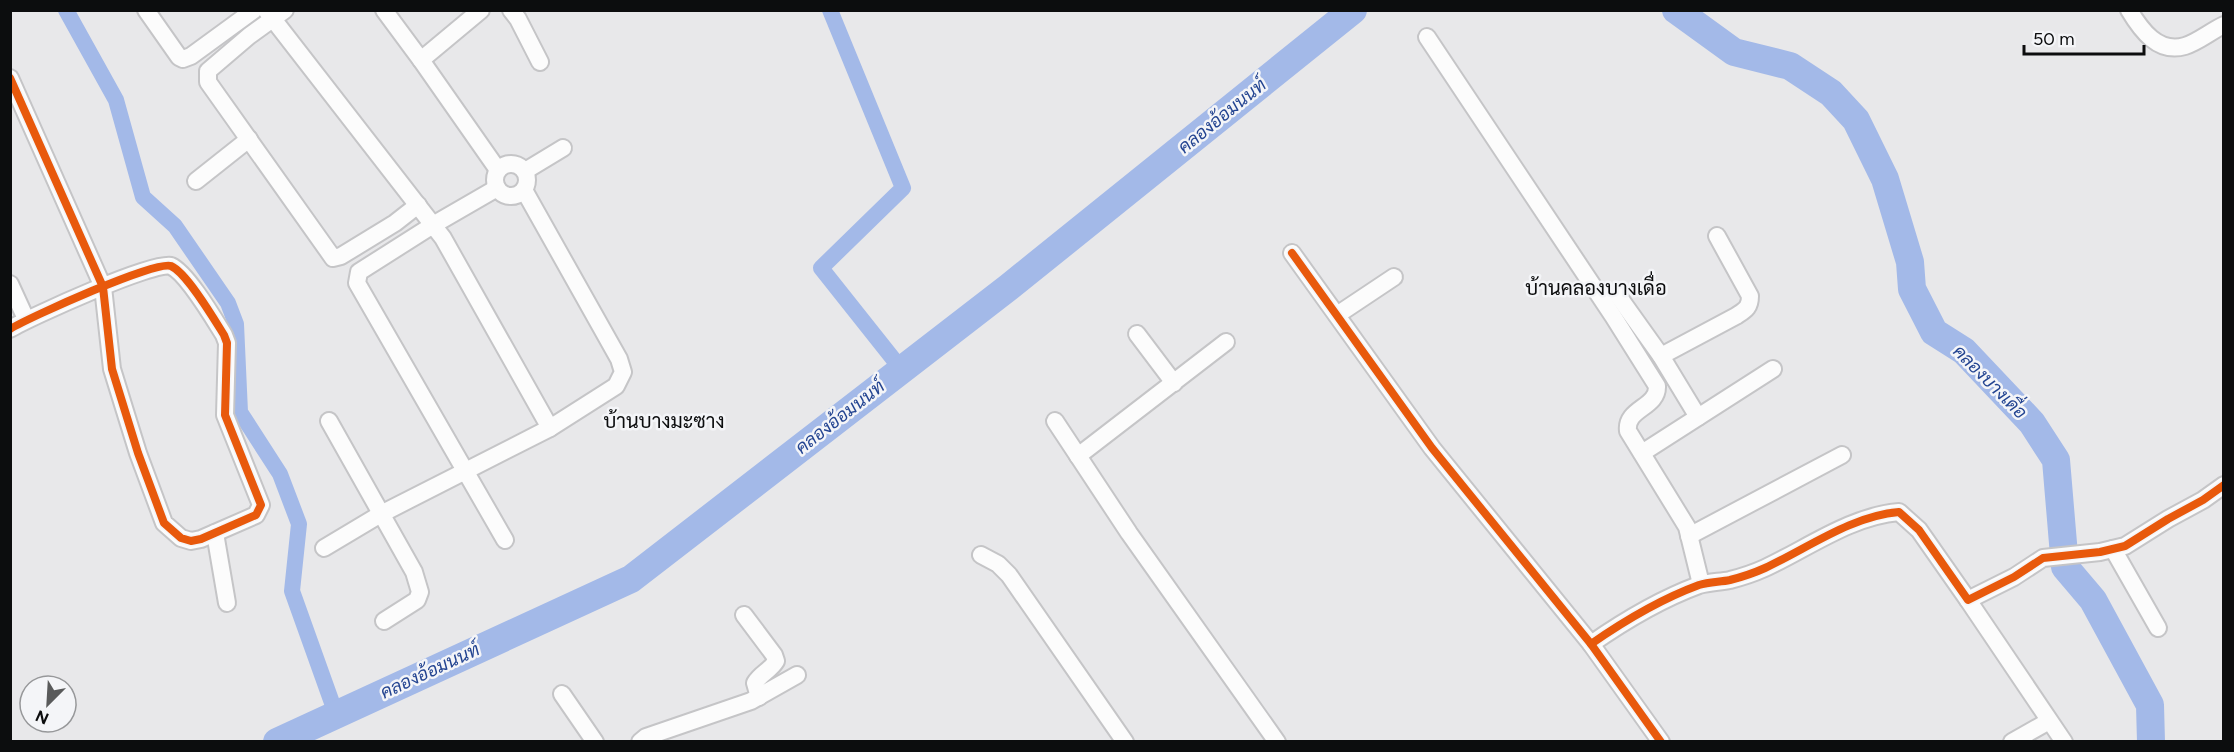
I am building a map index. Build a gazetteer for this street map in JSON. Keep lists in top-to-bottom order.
{
  "districts": ["บ้านคลองบางเดื่อ", "บ้านบางมะซาง"],
  "water": ["คลองอ้อมนนท์", "คลองบางเดื่อ"],
  "scale_bar": "50 m",
  "north": "bottom left"
}
